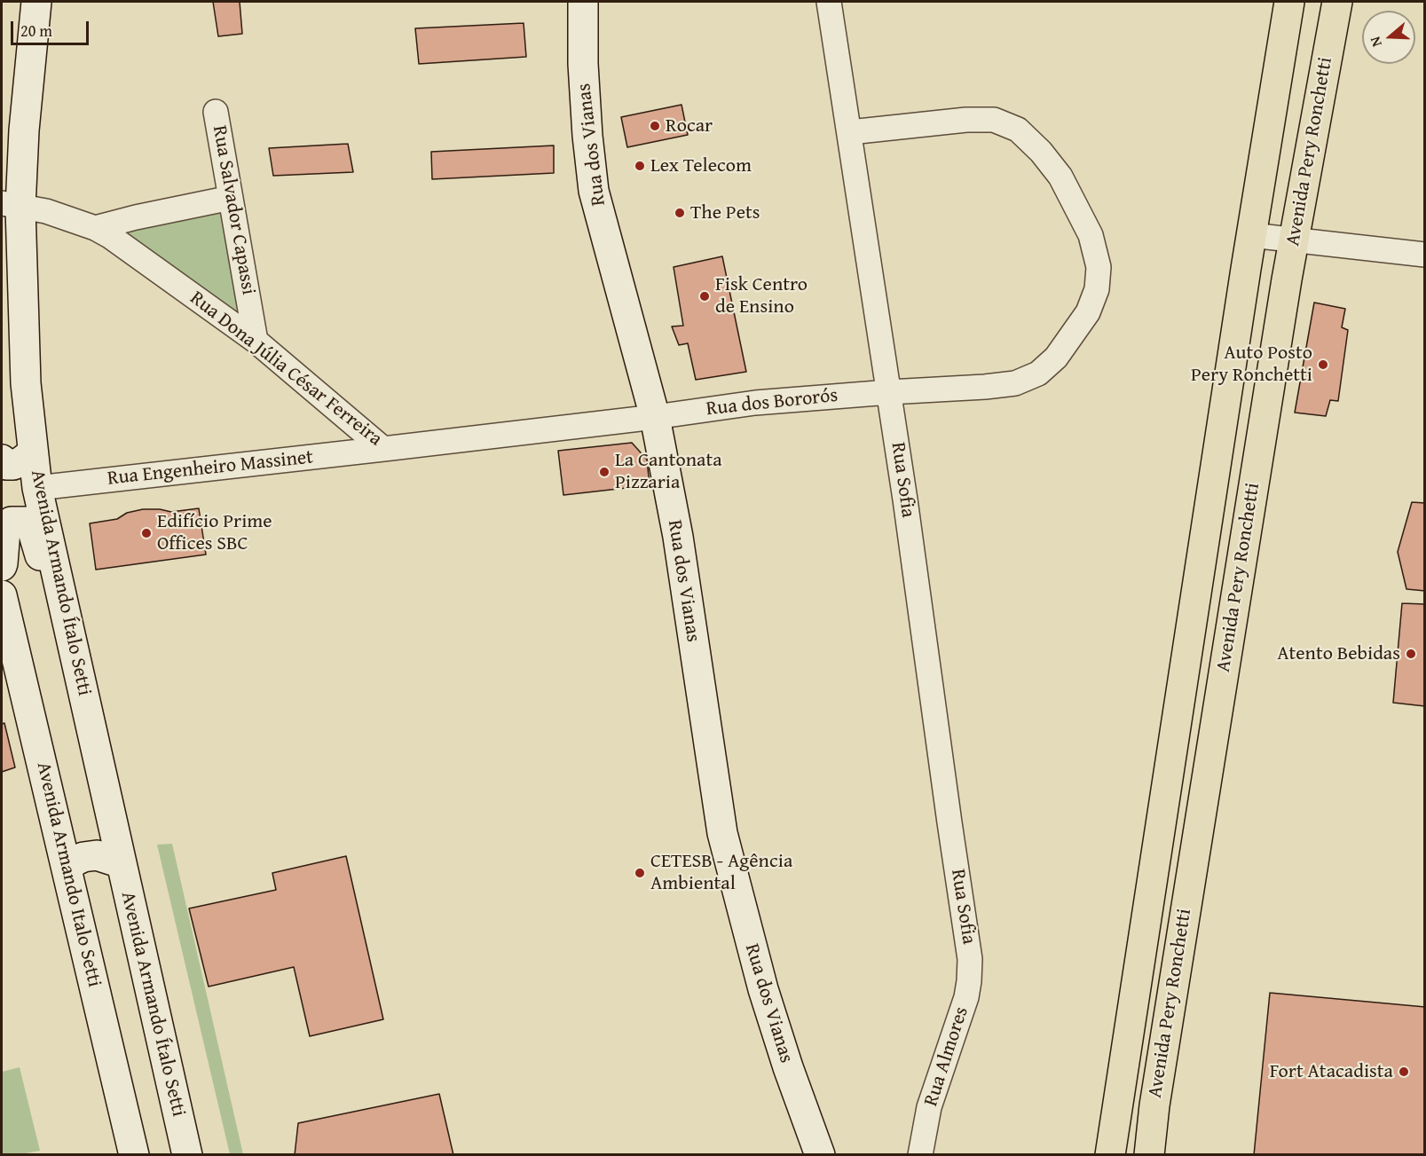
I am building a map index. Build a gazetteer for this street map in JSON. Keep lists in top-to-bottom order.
{
  "streets": {
    "main road": [
      "Rua dos Vianas",
      "Avenida Pery Ronchetti",
      "Avenida Armando Ítalo Setti",
      "Avenida Armando Italo Setti"
    ],
    "street": [
      "Rua Salvador Capassi",
      "Rua Dona Júlia César Ferreira",
      "Rua dos Bororós",
      "Rua Engenheiro Massinet",
      "Rua Sofia",
      "Rua Almores"
    ]
  },
  "crossings": [
    ["Rua dos Vianas", "Rua Dona Júlia César Ferreira"],
    ["Rua dos Vianas", "Rua dos Bororós"],
    ["Rua Salvador Capassi", "Rua Dona Júlia César Ferreira"],
    ["Rua Dona Júlia César Ferreira", "Rua dos Bororós"],
    ["Rua Dona Júlia César Ferreira", "Rua Engenheiro Massinet"],
    ["Rua Dona Júlia César Ferreira", "Avenida Armando Ítalo Setti"],
    ["Rua dos Bororós", "Rua Sofia"],
    ["Rua Engenheiro Massinet", "Avenida Armando Ítalo Setti"],
    ["Rua Sofia", "Rua Almores"]
  ],
  "places": [
    "Rocar",
    "Lex Telecom",
    "The Pets",
    "Fisk Centro de Ensino",
    "Auto Posto Pery Ronchetti",
    "La Cantonata Pizzaria",
    "Edifício Prime Offices SBC",
    "Atento Bebidas",
    "CETESB - Agência Ambiental",
    "Fort Atacadista"
  ],
  "scale_bar": "20 m",
  "north": "left"
}
